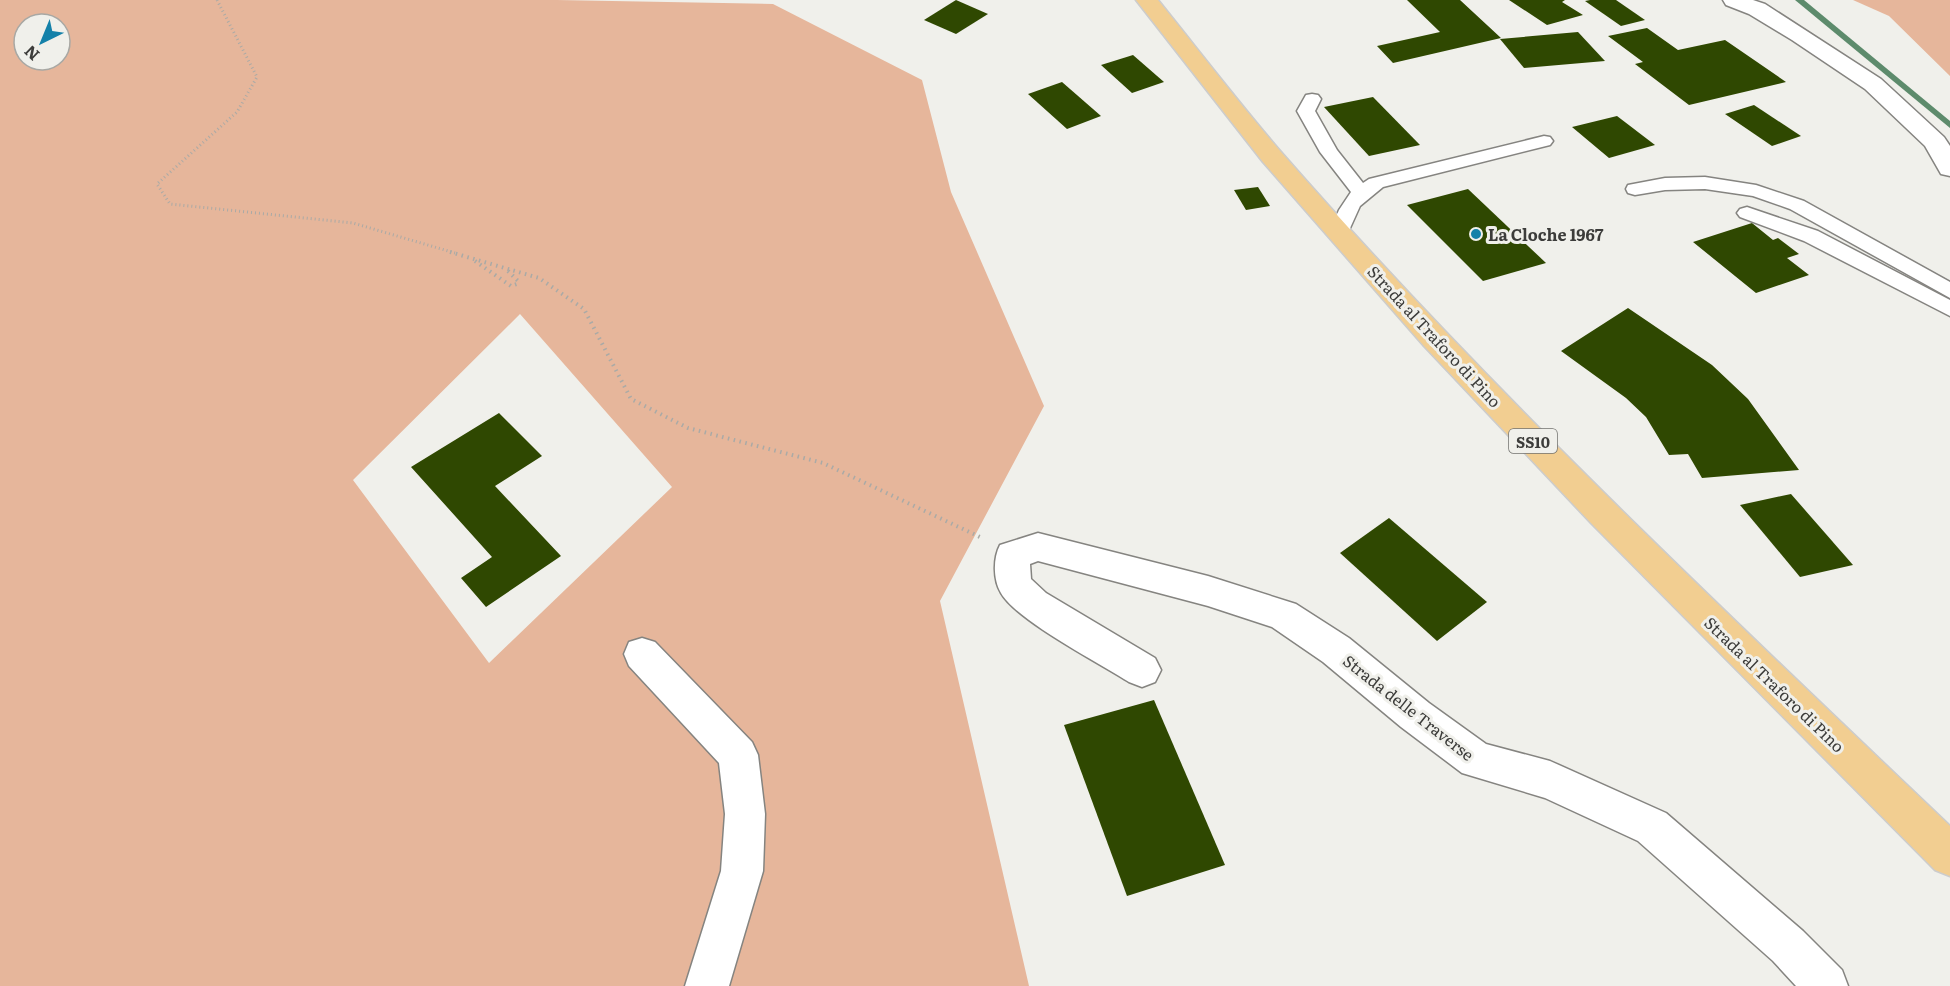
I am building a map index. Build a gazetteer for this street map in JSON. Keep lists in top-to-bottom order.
{
  "streets": {
    "main road": ["Strada al Traforo di Pino", "SS10"],
    "street": ["Strada delle Traverse"]
  },
  "places": ["La Cloche 1967"],
  "north": "bottom left"
}
